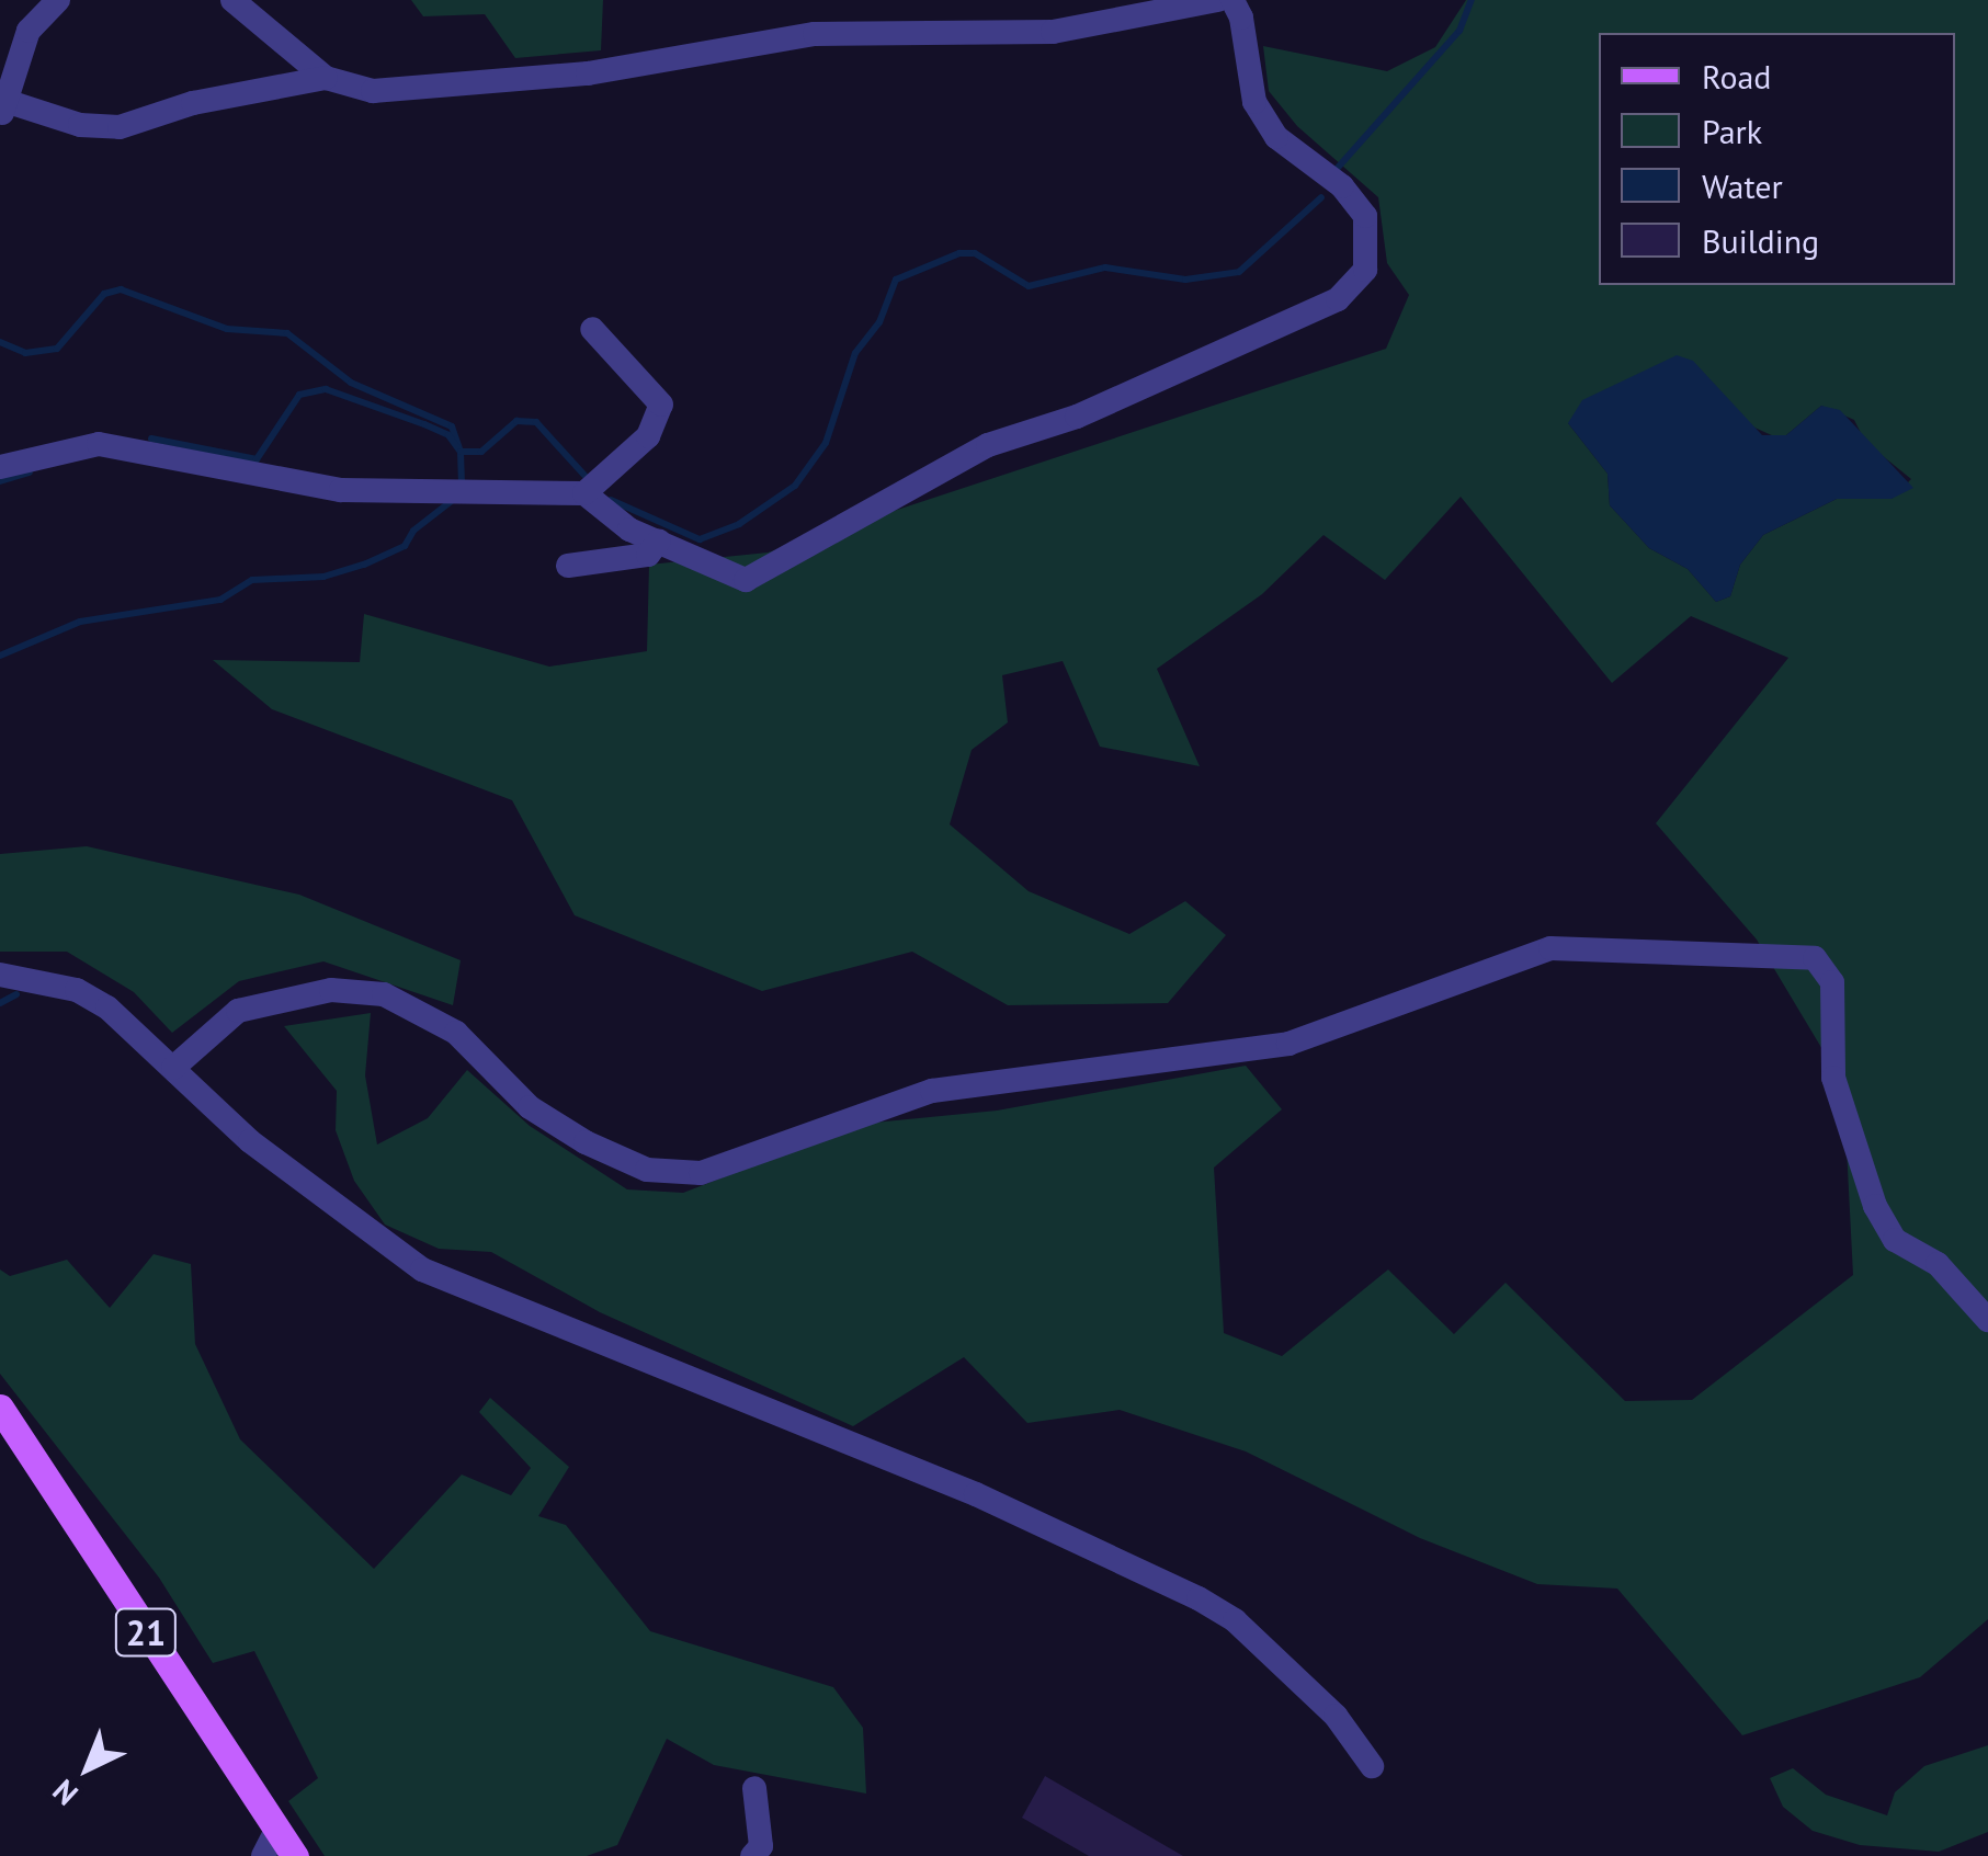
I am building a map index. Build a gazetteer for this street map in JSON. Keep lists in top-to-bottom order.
{
  "streets": {
    "main road": ["21"]
  },
  "legend": [
    "Road",
    "Park",
    "Water",
    "Building"
  ],
  "north": "bottom left"
}
